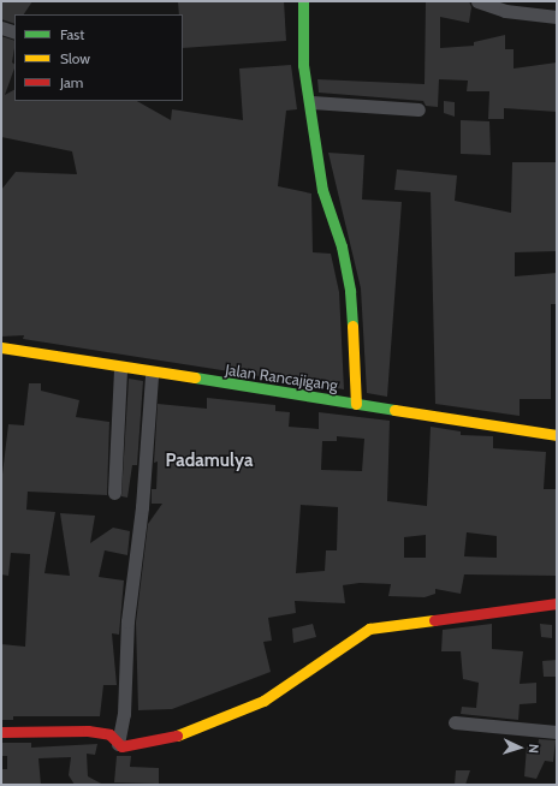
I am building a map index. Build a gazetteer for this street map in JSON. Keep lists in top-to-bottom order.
{
  "streets": {
    "street": ["Jalan Rancajigang"]
  },
  "districts": ["Padamulya"],
  "legend": ["Fast", "Slow", "Jam"],
  "north": "right"
}
